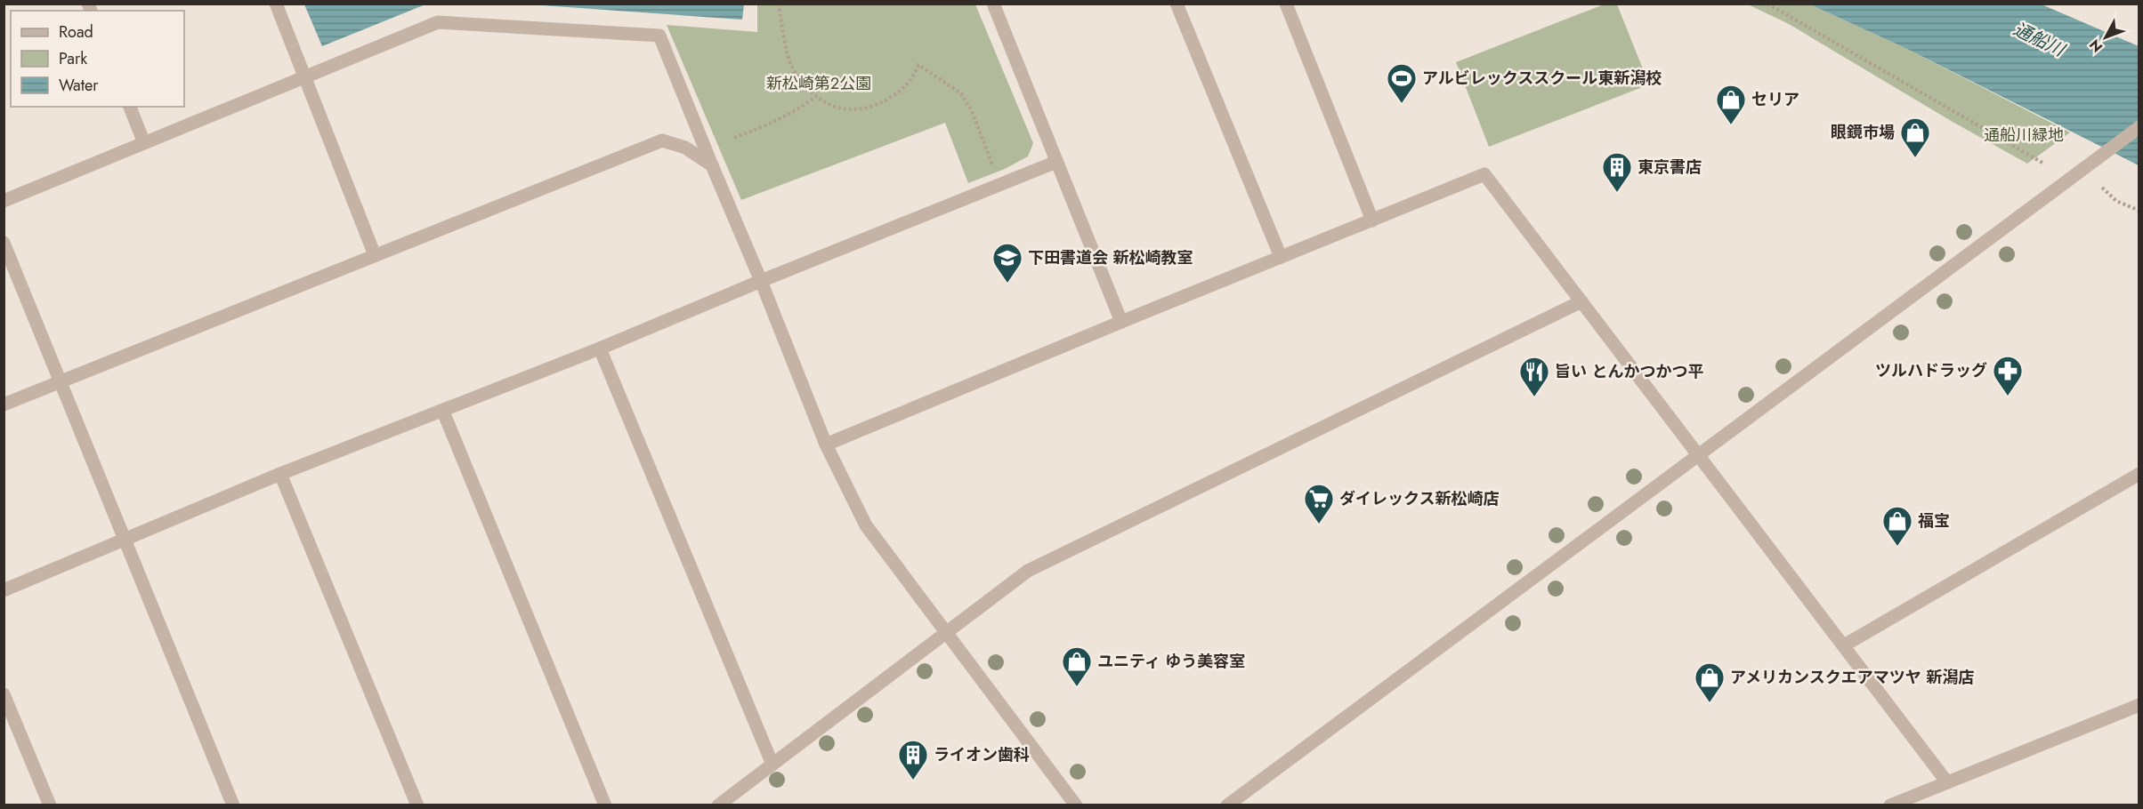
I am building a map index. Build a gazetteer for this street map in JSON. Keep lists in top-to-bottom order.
{
  "water": ["通船川"],
  "parks": ["新松崎第２公園", "通船川緑地"],
  "places": {
    "sports": ["アルビレックススクール東新潟校"],
    "shop": [
      "セリア",
      "眼鏡市場",
      "福宝",
      "ユニティ ゆう美容室",
      "アメリカンスクエアマツヤ 新潟店"
    ],
    "building": ["東京書店", "ライオン歯科"],
    "school or university": ["下田書道会 新松崎教室"],
    "pharmacy": ["ツルハドラッグ"],
    "restaurant": ["旨い とんかつかつ平"],
    "supermarket": ["ダイレックス新松崎店"]
  },
  "legend": ["Road", "Park", "Water"],
  "north": "bottom left"
}
